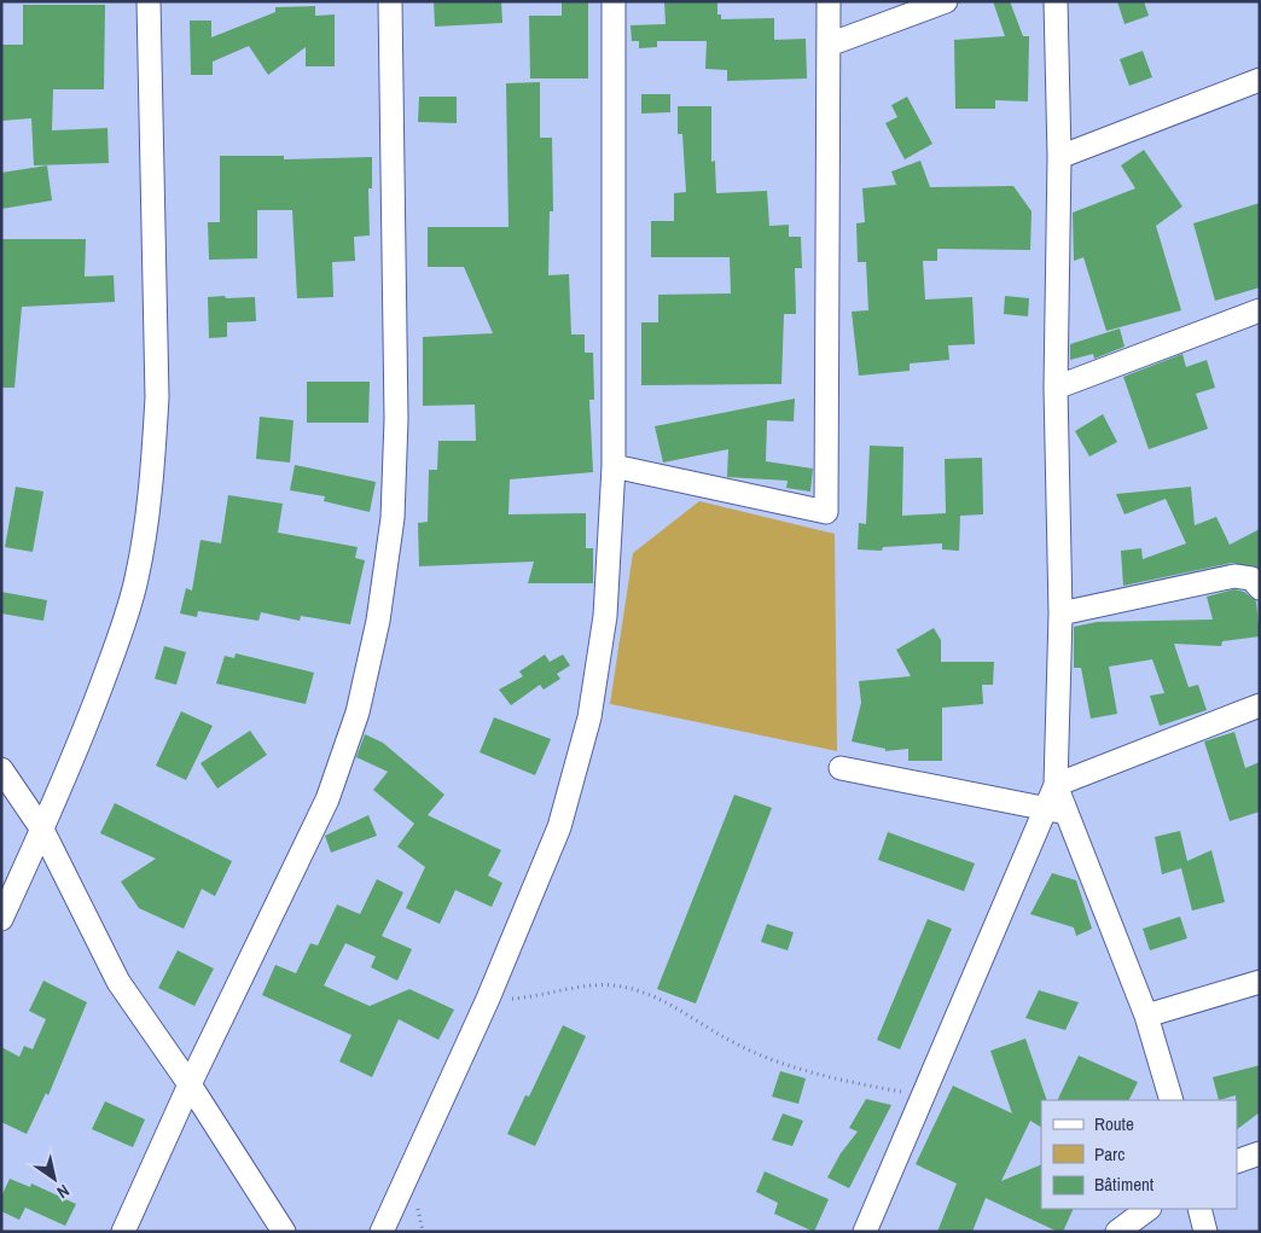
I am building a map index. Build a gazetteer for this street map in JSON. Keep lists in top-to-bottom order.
{
  "legend": ["Route", "Parc", "Bâtiment"],
  "north": "bottom right"
}
